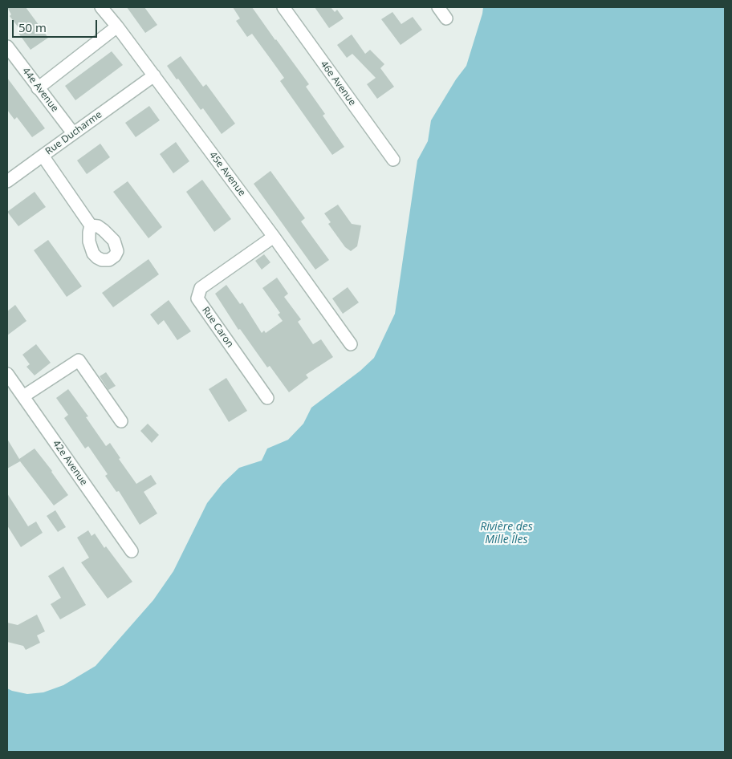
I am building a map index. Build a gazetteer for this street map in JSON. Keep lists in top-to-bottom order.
{
  "streets": {
    "street": [
      "46e Avenue",
      "44e Avenue",
      "Rue Ducharme",
      "45e Avenue",
      "Rue Caron",
      "42e Avenue"
    ]
  },
  "crossings": [
    ["44e Avenue", "Rue Ducharme"],
    ["Rue Ducharme", "45e Avenue"],
    ["45e Avenue", "Rue Caron"]
  ],
  "water": ["Rivière des Mille Îles"],
  "scale_bar": "50 m"
}
